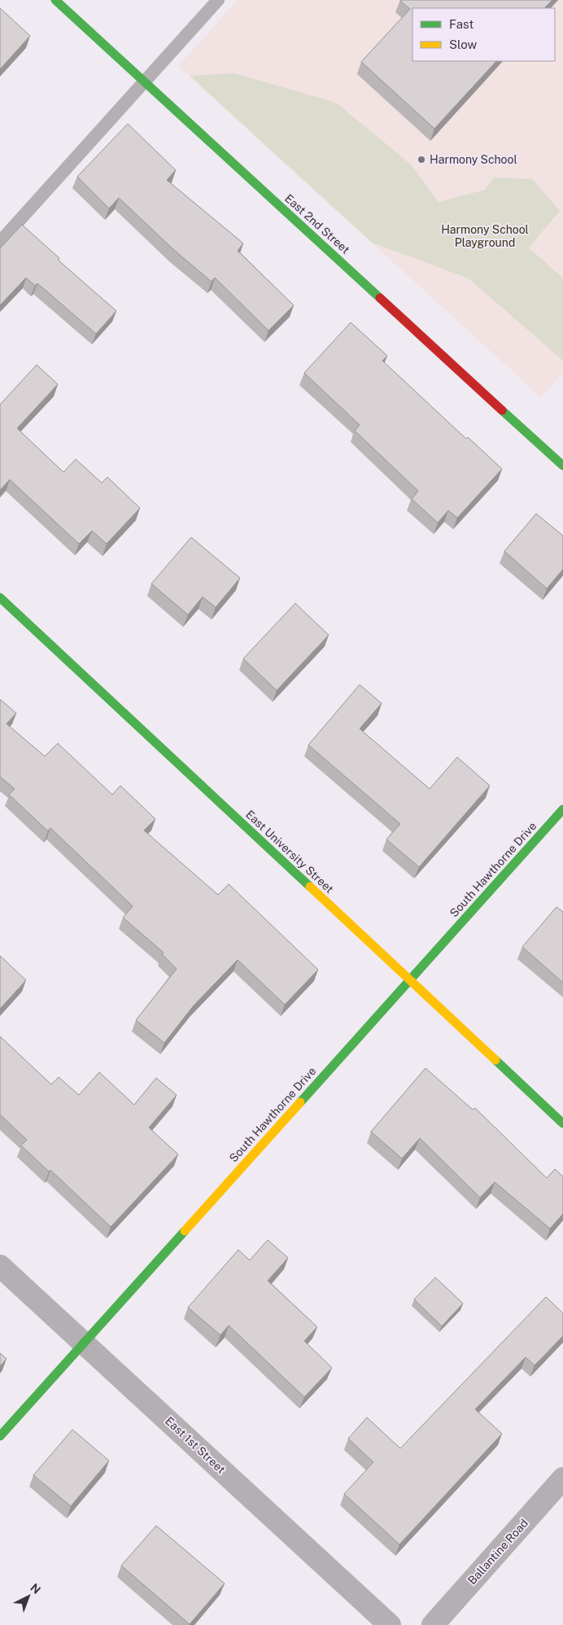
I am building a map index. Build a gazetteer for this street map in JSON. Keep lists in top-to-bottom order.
{
  "streets": {
    "street": [
      "East 2nd Street",
      "East University Street",
      "South Hawthorne Drive",
      "East 1st Street",
      "Ballantine Road"
    ]
  },
  "crossings": [
    ["East University Street", "South Hawthorne Drive"],
    ["South Hawthorne Drive", "East 1st Street"]
  ],
  "parks": ["Harmony School Playground"],
  "places": ["Harmony School"],
  "legend": ["Fast", "Slow"],
  "north": "top right"
}
